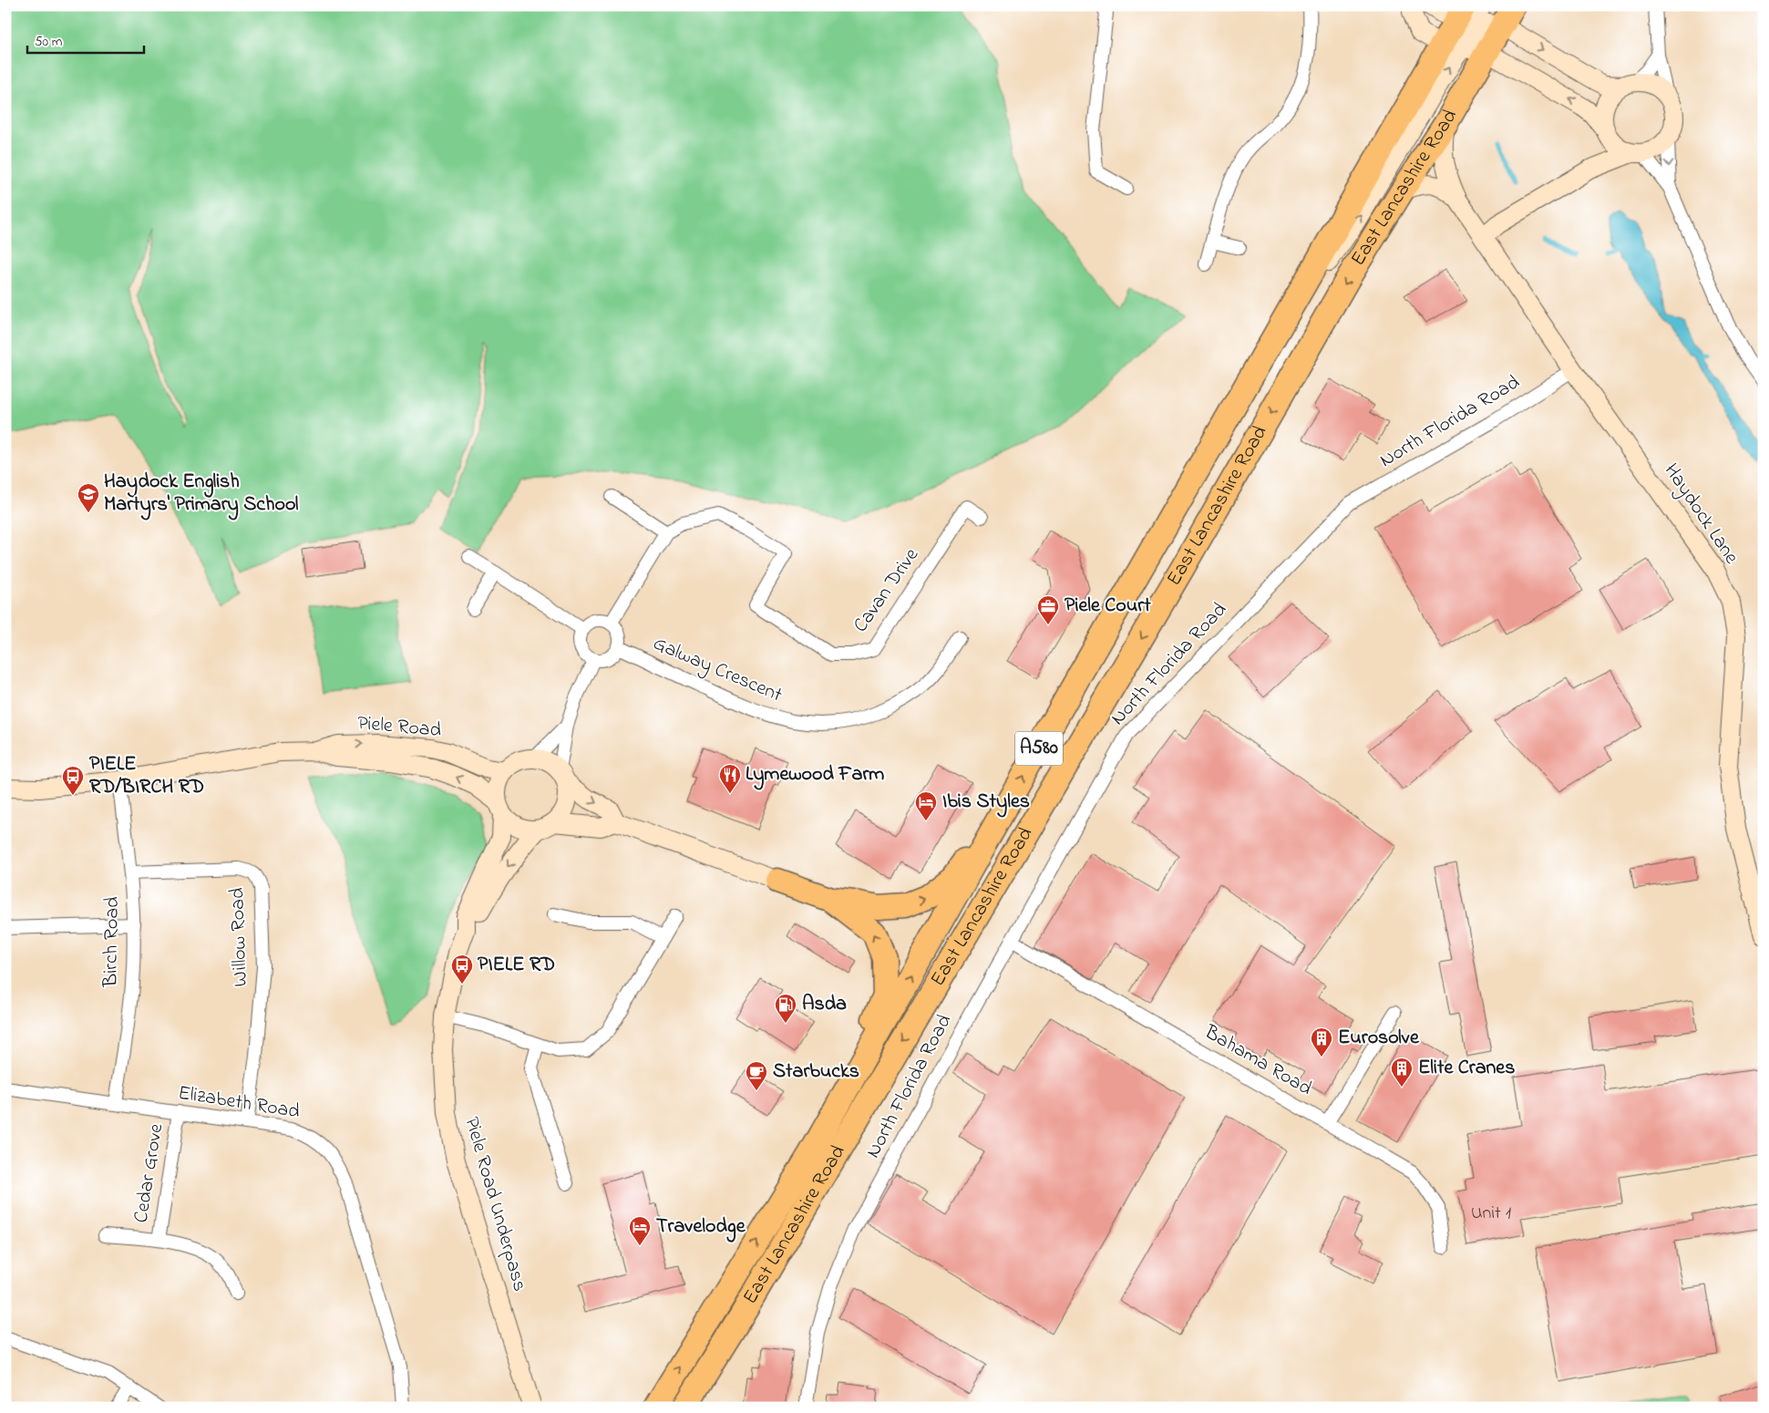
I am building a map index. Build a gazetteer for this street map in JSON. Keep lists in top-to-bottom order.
{
  "streets": {
    "highway": ["East Lancashire Road", "A580"],
    "street": [
      "North Florida Road",
      "Haydock Lane",
      "Cavan Drive",
      "Galway Crescent",
      "Piele Road",
      "Willow Road",
      "Birch Road",
      "Bahama Road",
      "Elizabeth Road",
      "Cedar Grove",
      "Piele Road Underpass"
    ]
  },
  "crossings": [
    ["East Lancashire Road", "Haydock Lane"],
    ["North Florida Road", "Haydock Lane"],
    ["North Florida Road", "Bahama Road"],
    ["Piele Road", "Birch Road"],
    ["Piele Road", "Piele Road Underpass"],
    ["Willow Road", "Birch Road"],
    ["Willow Road", "Elizabeth Road"],
    ["Birch Road", "Elizabeth Road"],
    ["Elizabeth Road", "Cedar Grove"]
  ],
  "places": {
    "school or university": ["Haydock English Martyrs' Primary School"],
    "office": ["Piele Court"],
    "restaurant": ["Lymewood Farm"],
    "bus stop": ["PIELE RD/BIRCH RD", "PIELE RD"],
    "hotel": ["Ibis Styles", "Travelodge"],
    "fuel station": ["Asda"],
    "building": ["Eurosolve", "Elite Cranes"],
    "cafe": ["Starbucks"]
  },
  "house_numbers": ["Unit 1"],
  "scale_bar": "50 m"
}
